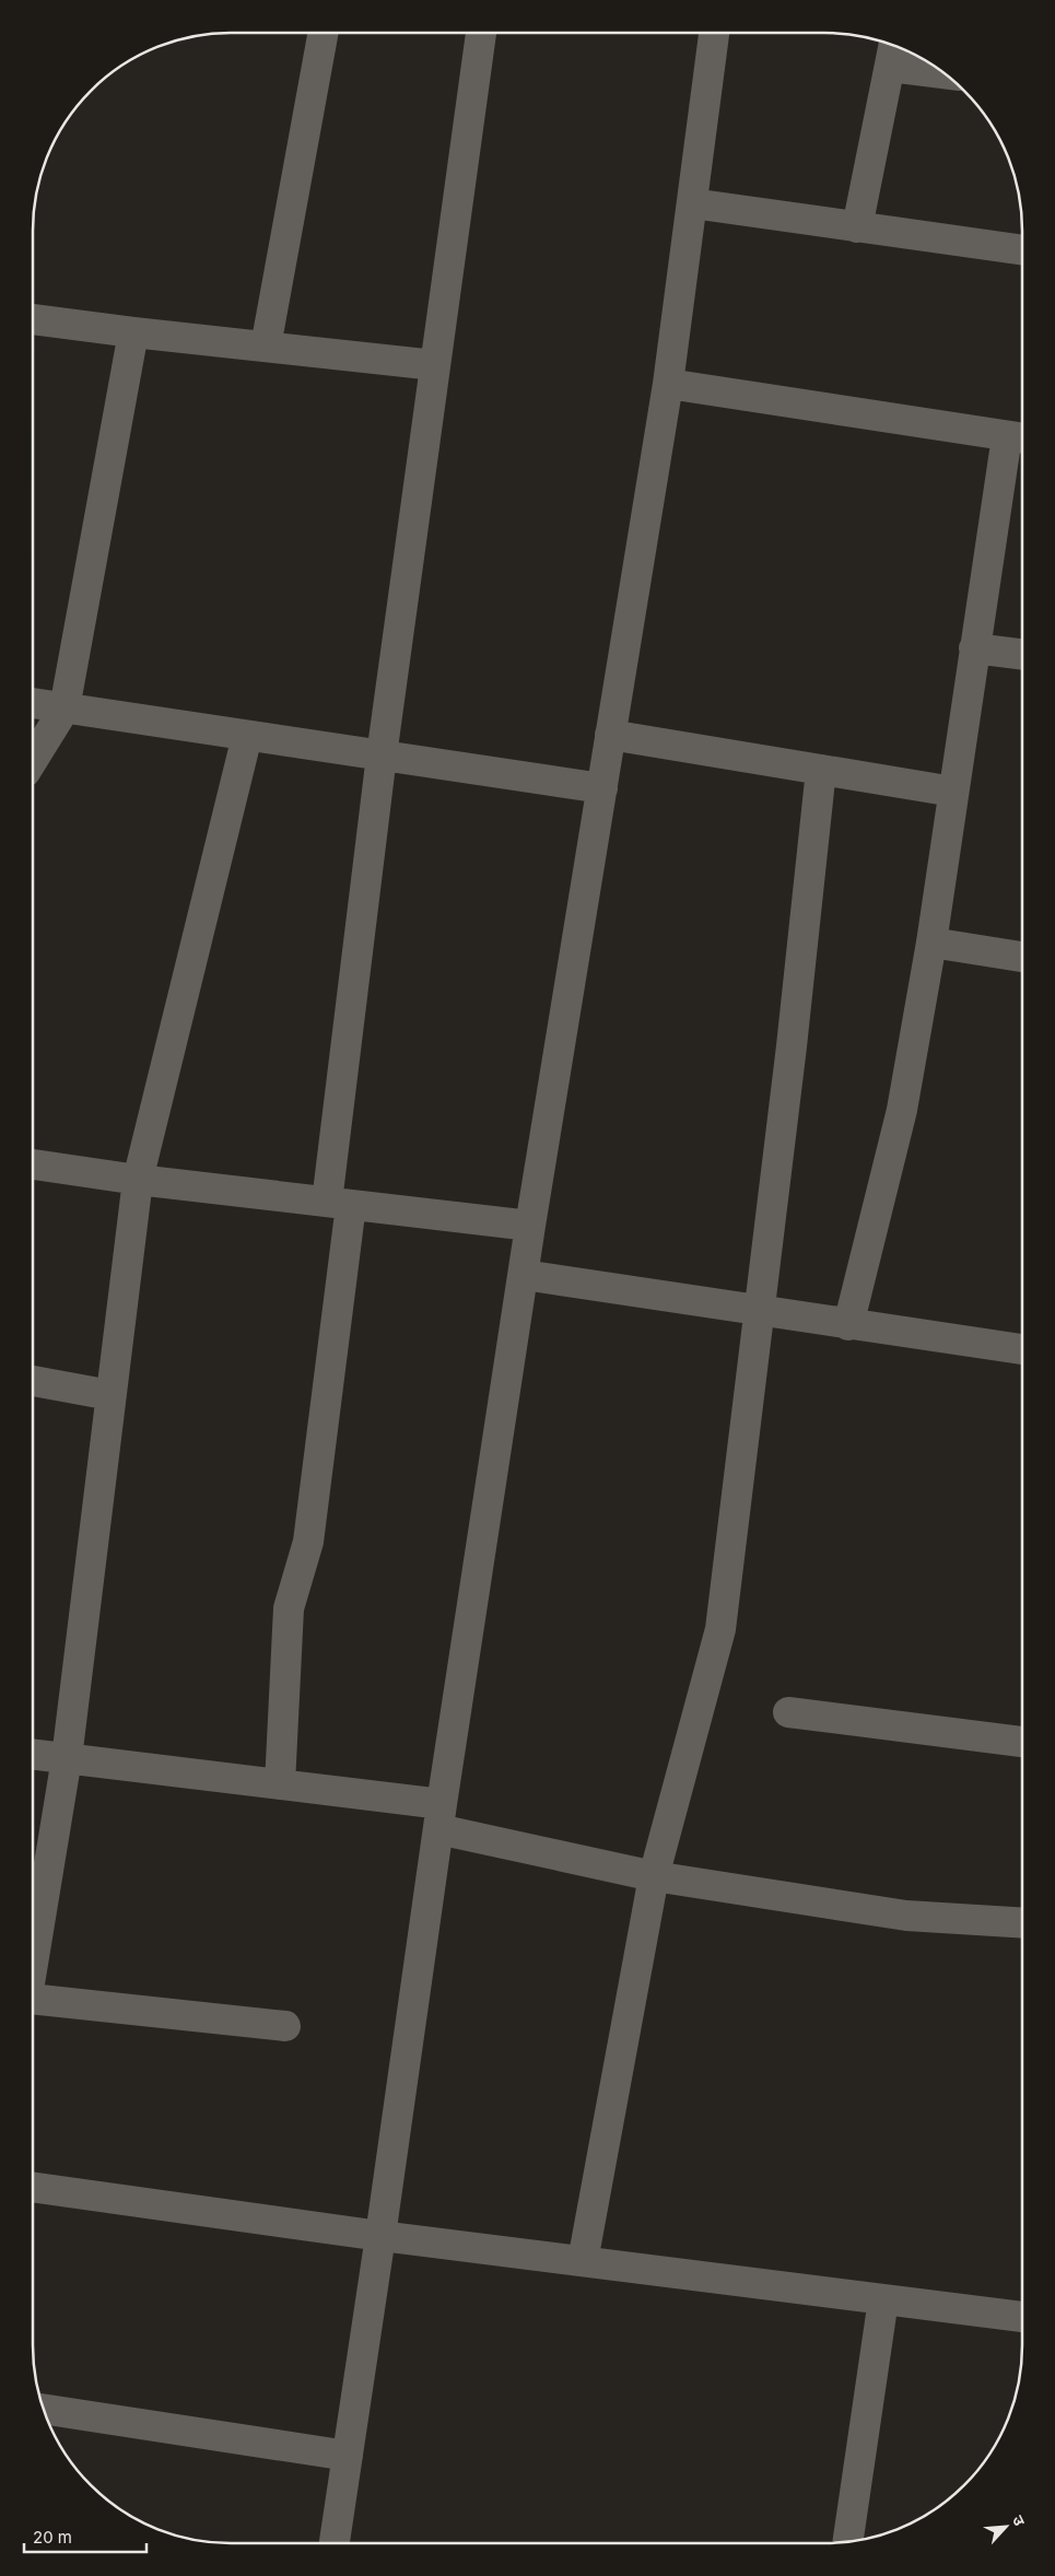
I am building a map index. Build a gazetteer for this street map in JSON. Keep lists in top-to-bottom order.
{
  "scale_bar": "20 m",
  "north": "top right"
}
